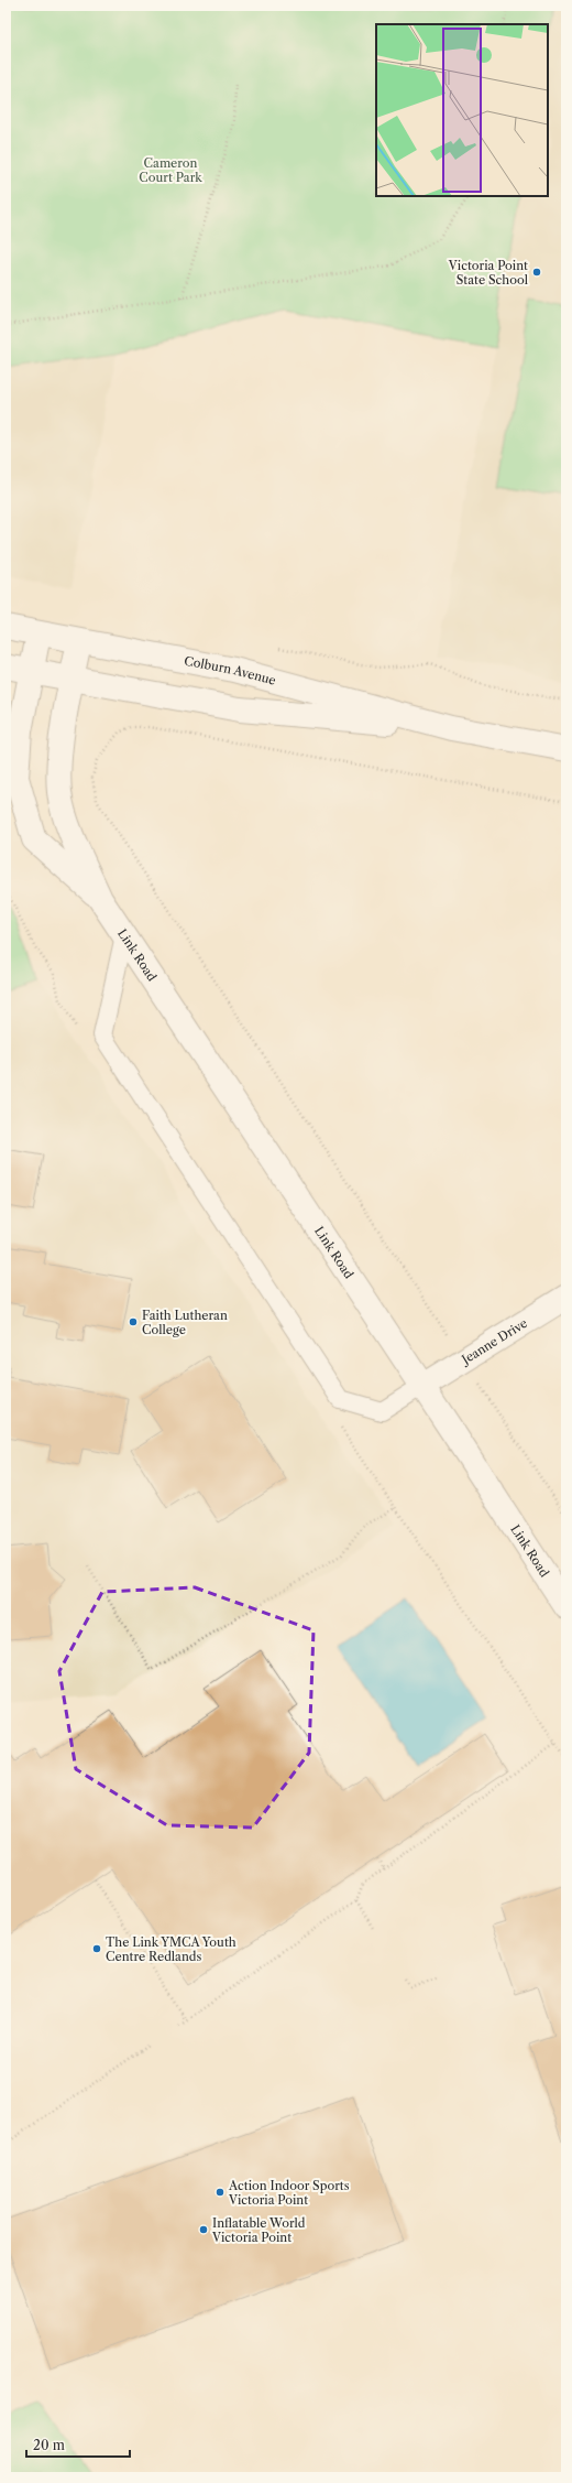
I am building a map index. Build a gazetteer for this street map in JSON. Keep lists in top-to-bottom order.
{
  "streets": {
    "street": ["Colburn Avenue", "Link Road", "Jeanne Drive"]
  },
  "crossings": [
    ["Colburn Avenue", "Link Road"],
    ["Link Road", "Jeanne Drive"]
  ],
  "parks": ["Cameron Court Park"],
  "places": [
    "Victoria Point State School",
    "Faith Lutheran College",
    "The Link YMCA Youth Centre Redlands",
    "Action Indoor Sports Victoria Point",
    "Inflatable World Victoria Point"
  ],
  "scale_bar": "20 m"
}
